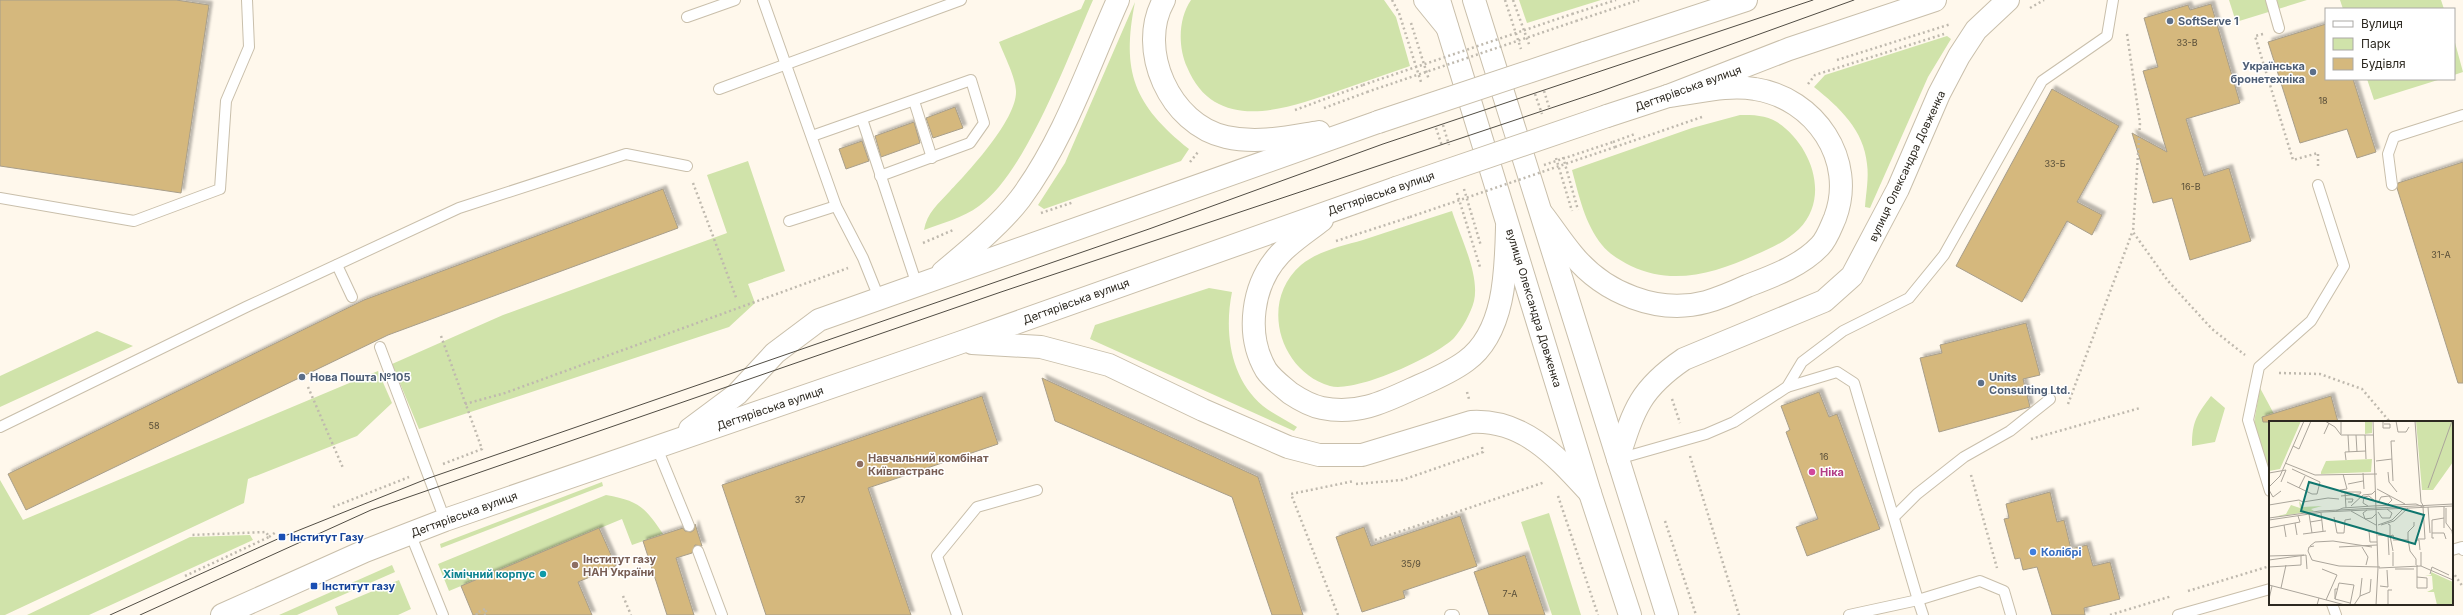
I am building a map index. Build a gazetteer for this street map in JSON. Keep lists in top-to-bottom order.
{
  "streets": {
    "main road": ["Дегтярівська вулиця", "вулиця Олександра Довженка"]
  },
  "places": {
    "other": [
      "SoftServe 1",
      "Українська бронетехніка",
      "Нова Пошта №105",
      "Units Consulting Ltd.",
      "Навчальний комбінат Київпастранс",
      "Ніка",
      "Колібрі",
      "Інститут газу НАН України",
      "Хімічний корпус"
    ],
    "transit": ["Інститут Газу", "Інститут газу"]
  },
  "house_numbers": [
    "33-В",
    "18",
    "33-Б",
    "16-В",
    "31-А",
    "58",
    "16",
    "37",
    "35/9",
    "7-А"
  ],
  "legend": ["Вулиця", "Парк", "Будівля"]
}
